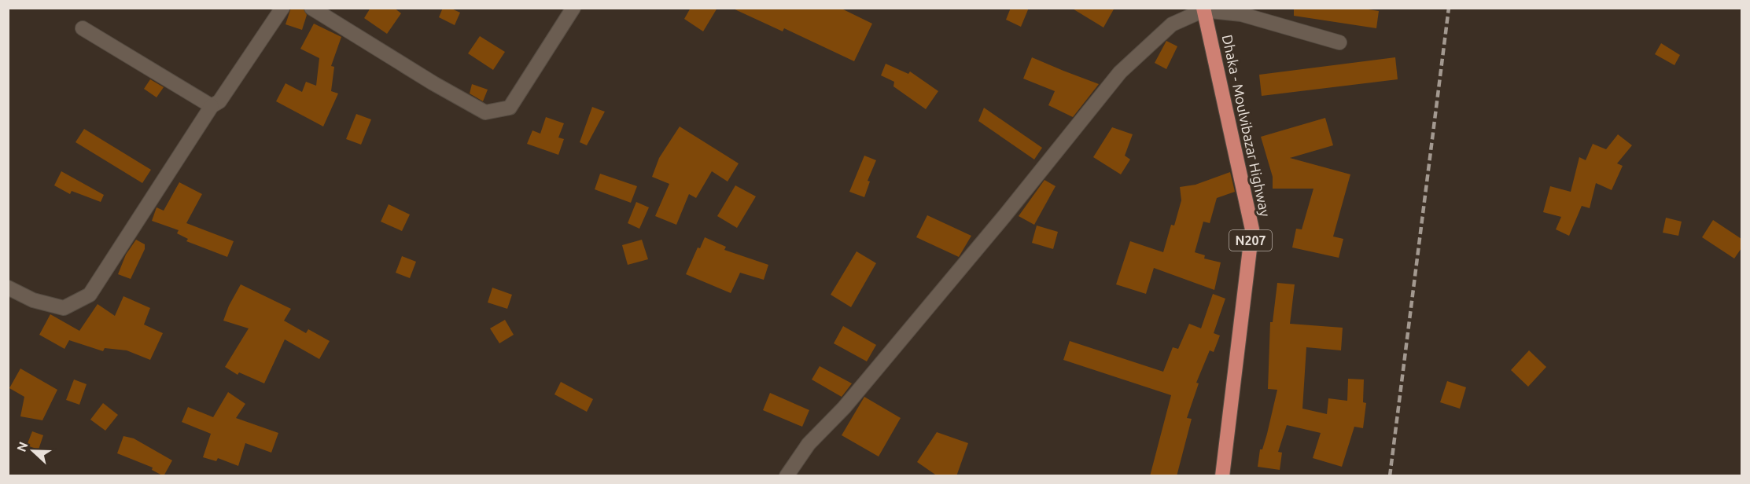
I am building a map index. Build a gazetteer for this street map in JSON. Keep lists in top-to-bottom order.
{
  "streets": {
    "highway": ["Dhaka - Moulvibazar Highway", "N207"]
  },
  "north": "left"
}
